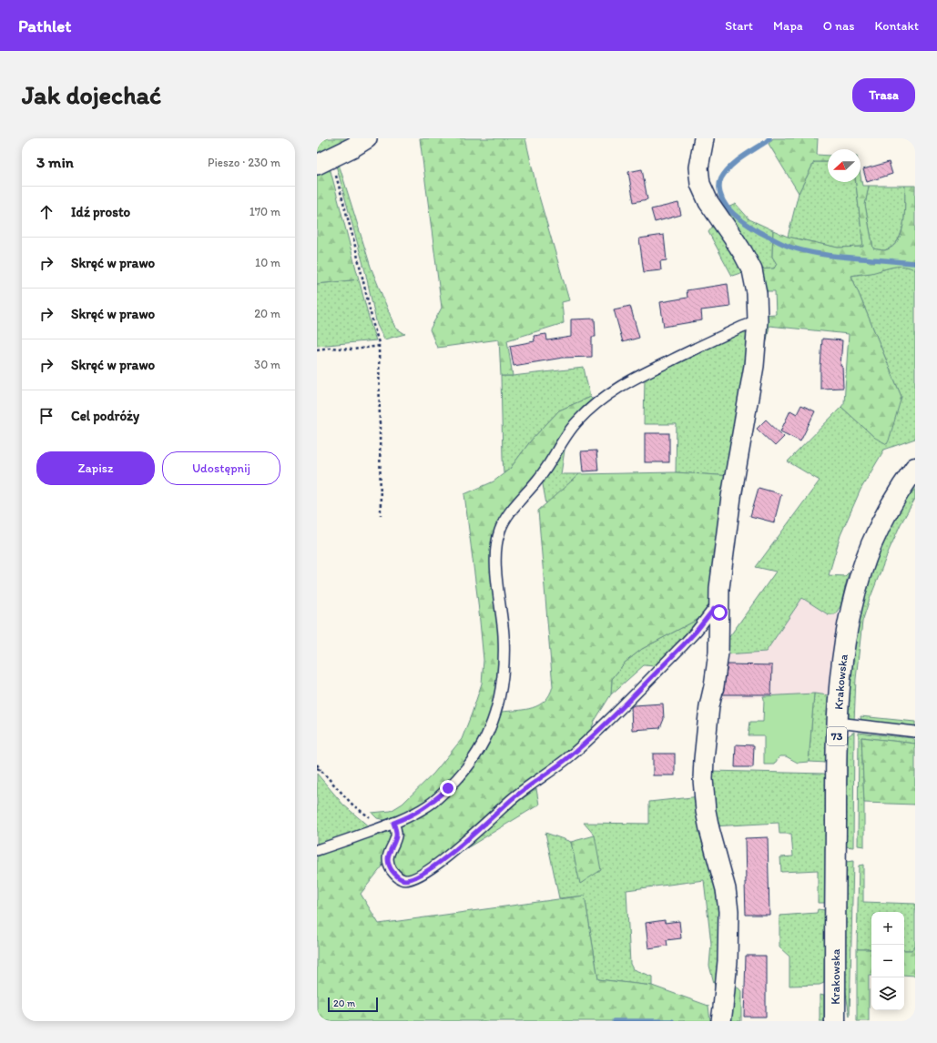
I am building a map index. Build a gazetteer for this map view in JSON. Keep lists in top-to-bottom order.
{
  "streets": {
    "main road": ["Krakowska", "73"]
  },
  "scale_bar": "20 m",
  "north": "left",
  "page": {
    "header": "Pathlet",
    "nav": [
      "Start",
      "Mapa",
      "O nas",
      "Kontakt"
    ],
    "buttons": [
      "Trasa",
      ["Zapisz", "Udostępnij"]
    ],
    "title": "Jak dojechać",
    "heading": ["3 min", "Pieszo · 230 m"],
    "list": [
      ["Idź prosto", "170 m"],
      ["Skręć w prawo", "10 m"],
      ["Skręć w prawo", "20 m"],
      ["Skręć w prawo", "30 m"],
      "Cel podróży"
    ],
    "map_buttons": ["+", "−"],
    "scale": "20 m"
  }
}
